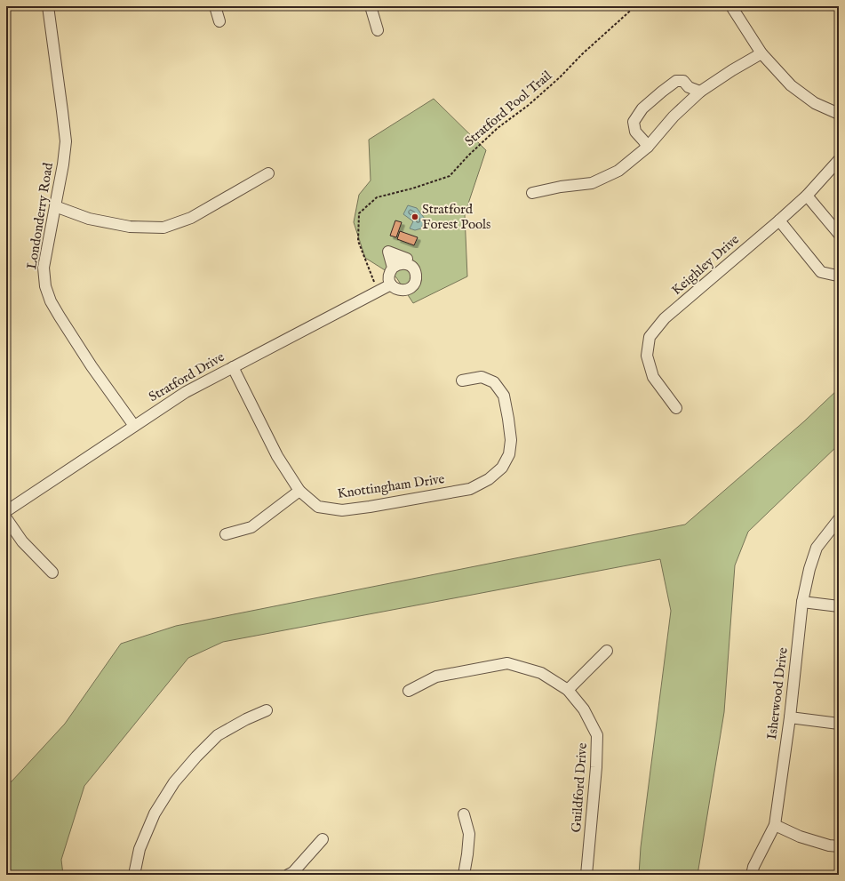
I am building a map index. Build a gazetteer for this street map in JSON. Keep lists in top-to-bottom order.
{
  "streets": {
    "street": [
      "Londonderry Road",
      "Keighley Drive",
      "Stratford Drive",
      "Knottingham Drive",
      "Isherwood Drive",
      "Guildford Drive"
    ],
    "path": ["Stratford Pool Trail"]
  },
  "crossings": [
    ["Stratford Pool Trail", "Stratford Drive"],
    ["Londonderry Road", "Stratford Drive"],
    ["Stratford Drive", "Knottingham Drive"]
  ],
  "places": ["Stratford Forest Pools"]
}
